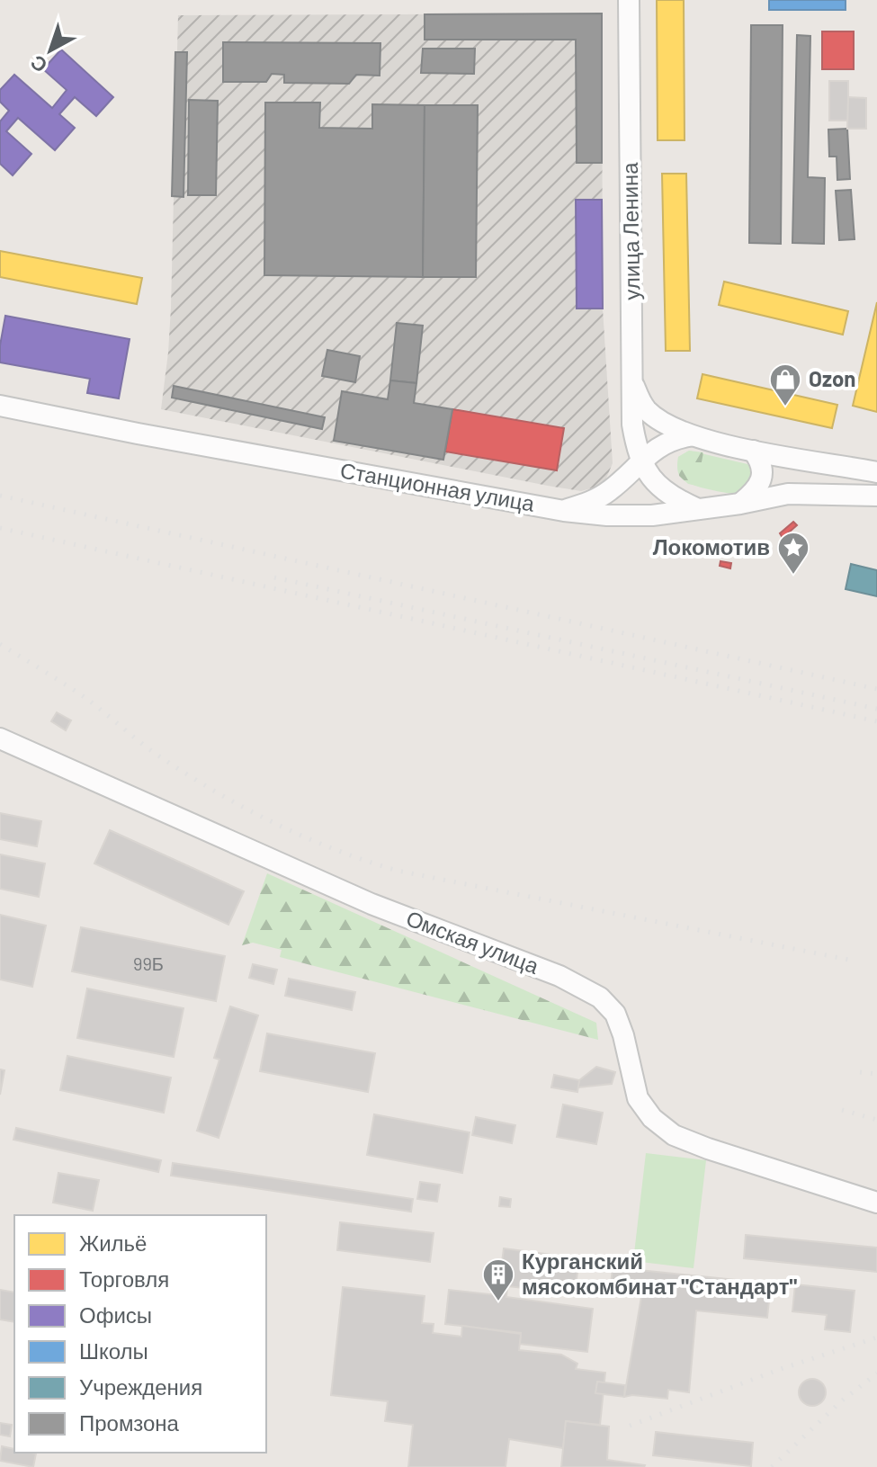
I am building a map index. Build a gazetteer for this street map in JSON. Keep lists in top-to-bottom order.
{
  "streets": {
    "main road": ["улица Ленина", "Станционная улица", "Омская улица"]
  },
  "crossings": [
    ["улица Ленина", "Станционная улица"]
  ],
  "places": {
    "shop": ["Ozon"],
    "place": ["Локомотив"],
    "building": ["Курганский мясокомбинат \"Стандарт\""]
  },
  "house_numbers": ["99Б"],
  "legend": [
    "Жильё",
    "Торговля",
    "Офисы",
    "Школы",
    "Учреждения",
    "Промзона"
  ],
  "north": "bottom left"
}
